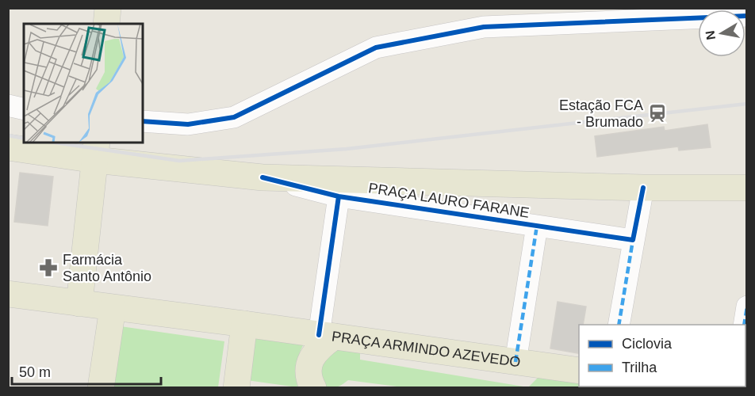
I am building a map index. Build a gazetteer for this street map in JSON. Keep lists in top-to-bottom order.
{
  "streets": {
    "main road": ["PRAÇA LAURO FARANE", "PRAÇA ARMINDO AZEVEDO"]
  },
  "places": {
    "station": ["Estação FCA - Brumado"],
    "pharmacy": ["Farmácia Santo Antônio"]
  },
  "legend": ["Ciclovia", "Trilha"],
  "scale_bar": "50 m",
  "north": "left"
}
